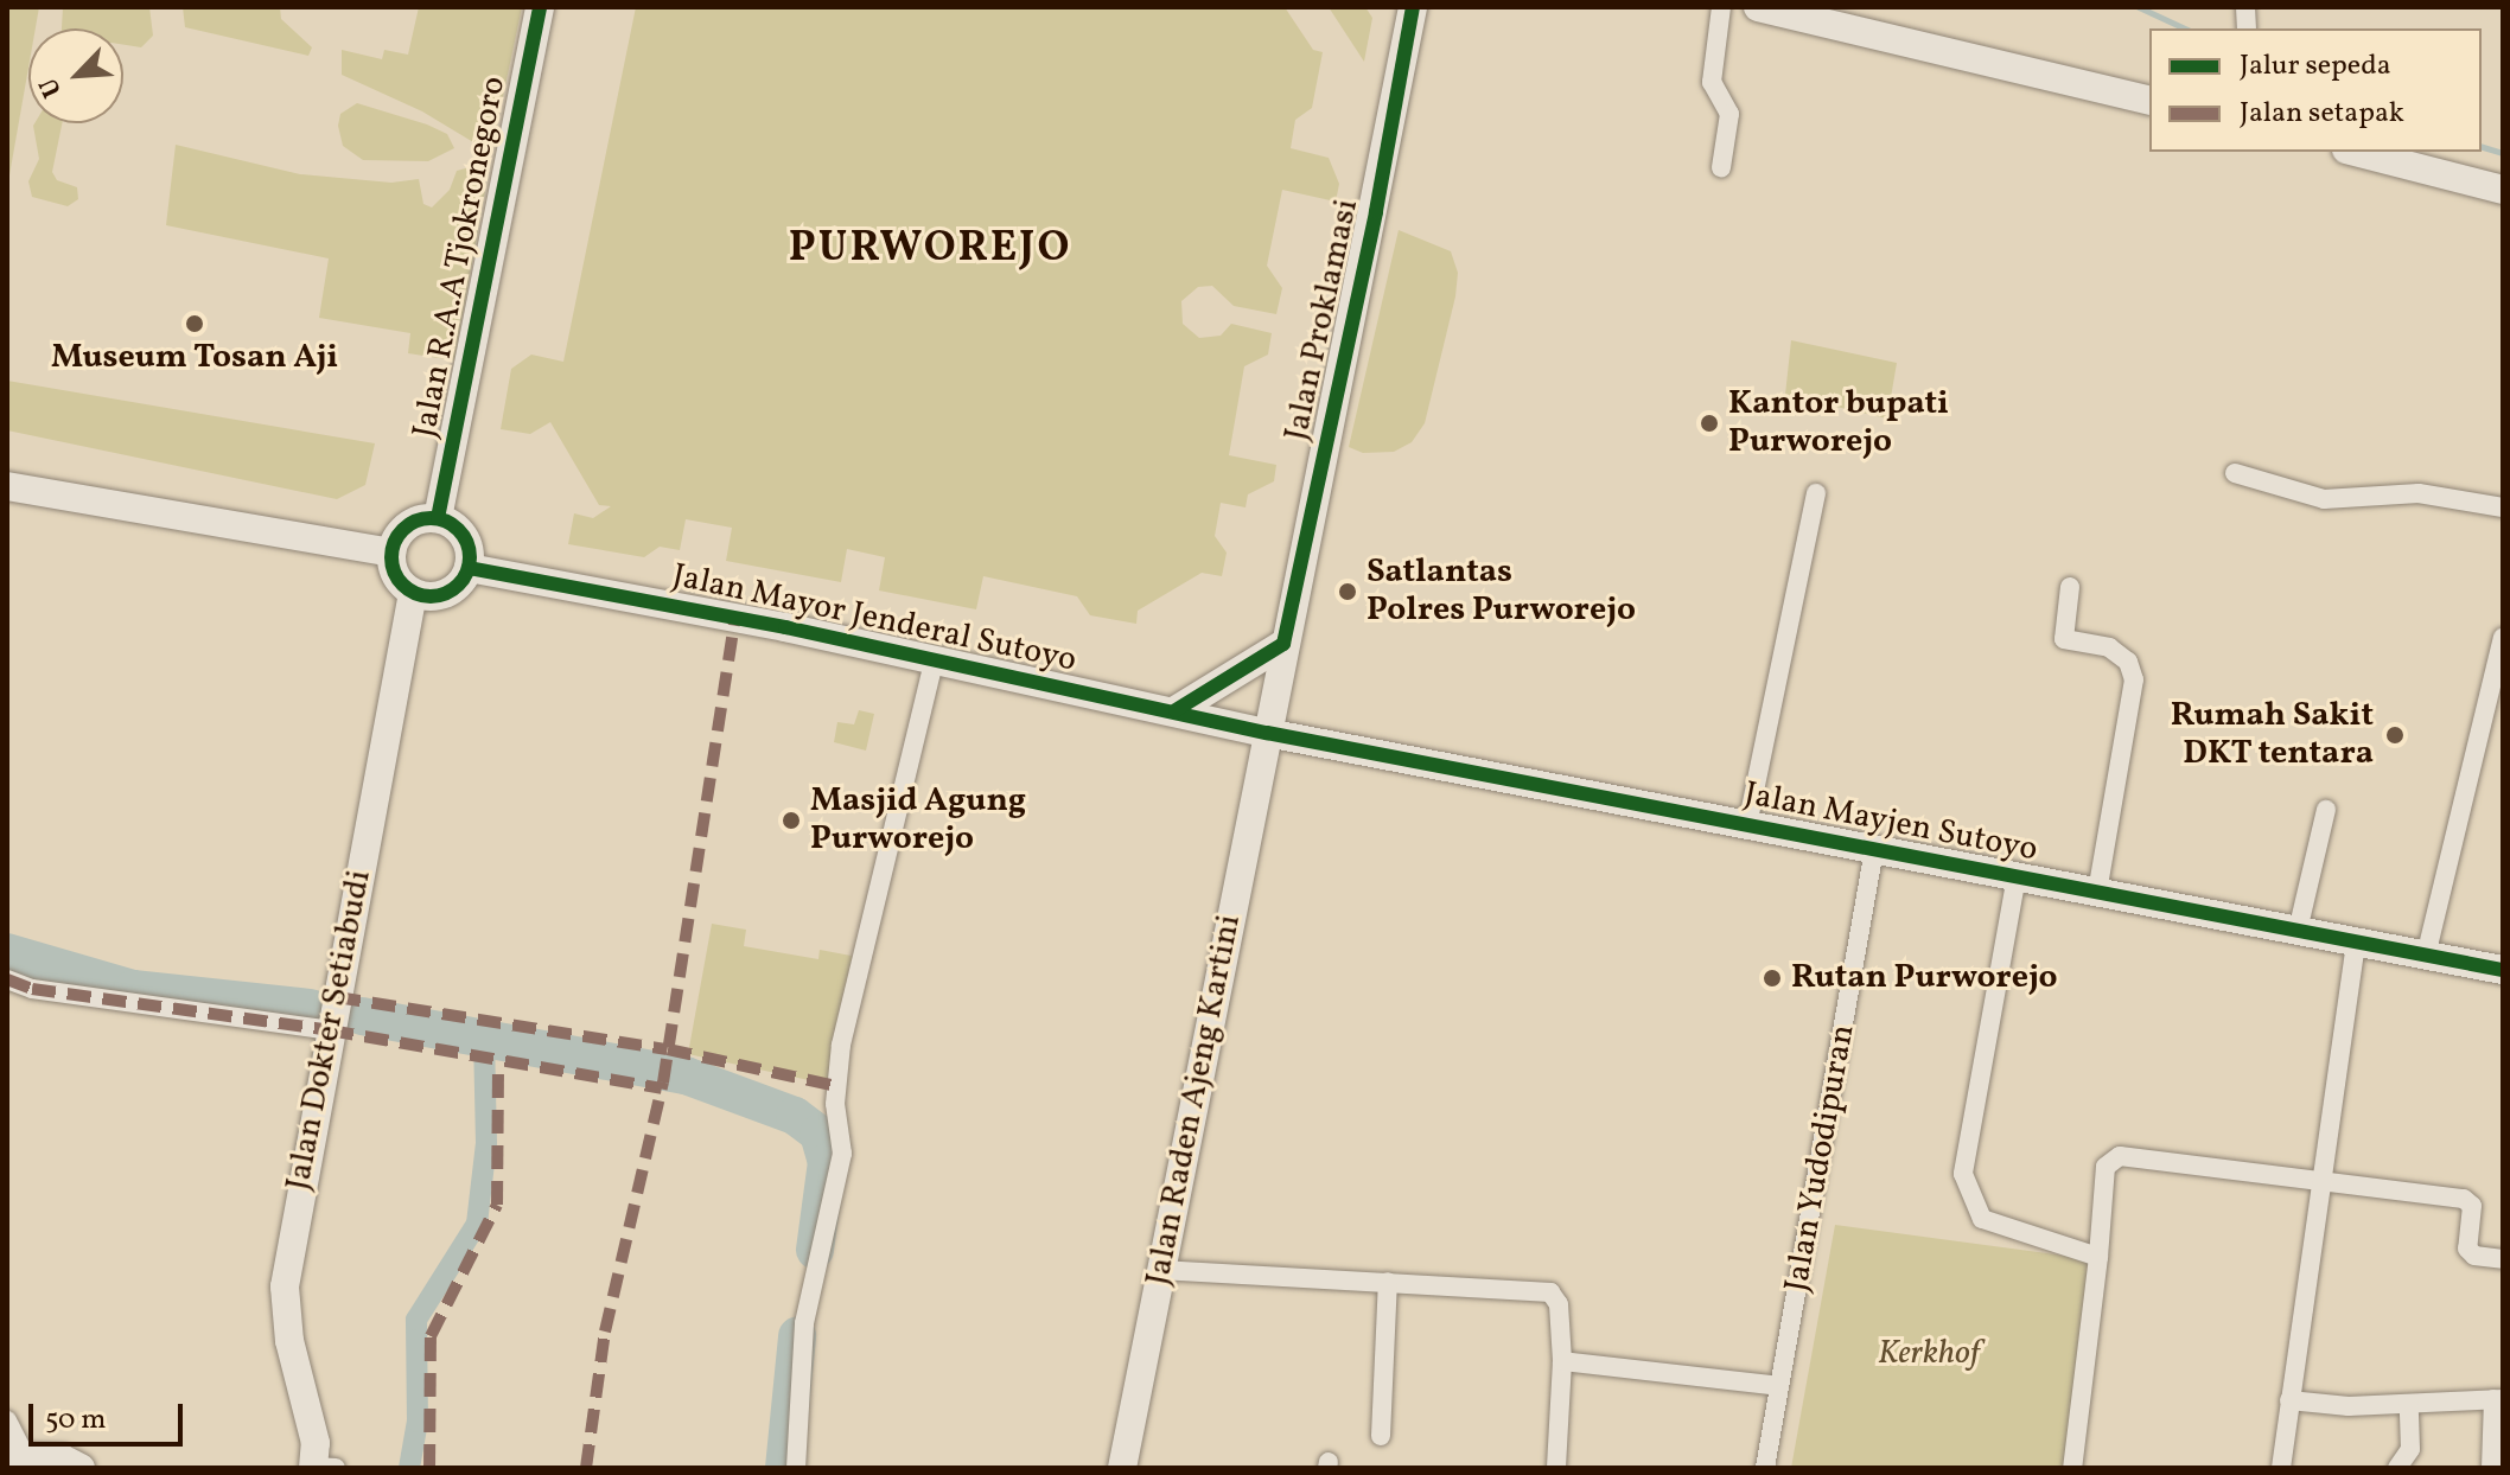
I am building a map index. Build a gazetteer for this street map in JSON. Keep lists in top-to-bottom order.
{
  "streets": {
    "main road": [
      "Jalan R.A.A Tjokronegoro",
      "Jalan Proklamasi",
      "Jalan Mayor Jenderal Sutoyo",
      "Jalan Mayjen Sutoyo",
      "Jalan Dokter Setiabudi",
      "Jalan Raden Ajeng Kartini"
    ],
    "street": ["Jalan Yudodipuran"]
  },
  "crossings": [
    ["Jalan R.A.A Tjokronegoro", "Jalan Mayor Jenderal Sutoyo"],
    ["Jalan R.A.A Tjokronegoro", "Jalan Dokter Setiabudi"],
    ["Jalan Proklamasi", "Jalan Mayor Jenderal Sutoyo"],
    ["Jalan Proklamasi", "Jalan Mayjen Sutoyo"],
    ["Jalan Proklamasi", "Jalan Raden Ajeng Kartini"],
    ["Jalan Mayor Jenderal Sutoyo", "Jalan Mayjen Sutoyo"],
    ["Jalan Mayor Jenderal Sutoyo", "Jalan Dokter Setiabudi"],
    ["Jalan Mayor Jenderal Sutoyo", "Jalan Raden Ajeng Kartini"],
    ["Jalan Mayjen Sutoyo", "Jalan Raden Ajeng Kartini"],
    ["Jalan Mayjen Sutoyo", "Jalan Yudodipuran"]
  ],
  "districts": ["PURWOREJO"],
  "parks": ["Kerkhof"],
  "places": [
    "Museum Tosan Aji",
    "Kantor bupati Purworejo",
    "Satlantas Polres Purworejo",
    "Rumah Sakit DKT tentara",
    "Masjid Agung Purworejo",
    "Rutan Purworejo"
  ],
  "legend": ["Jalur sepeda", "Jalan setapak"],
  "scale_bar": "50 m",
  "north": "bottom left"
}
